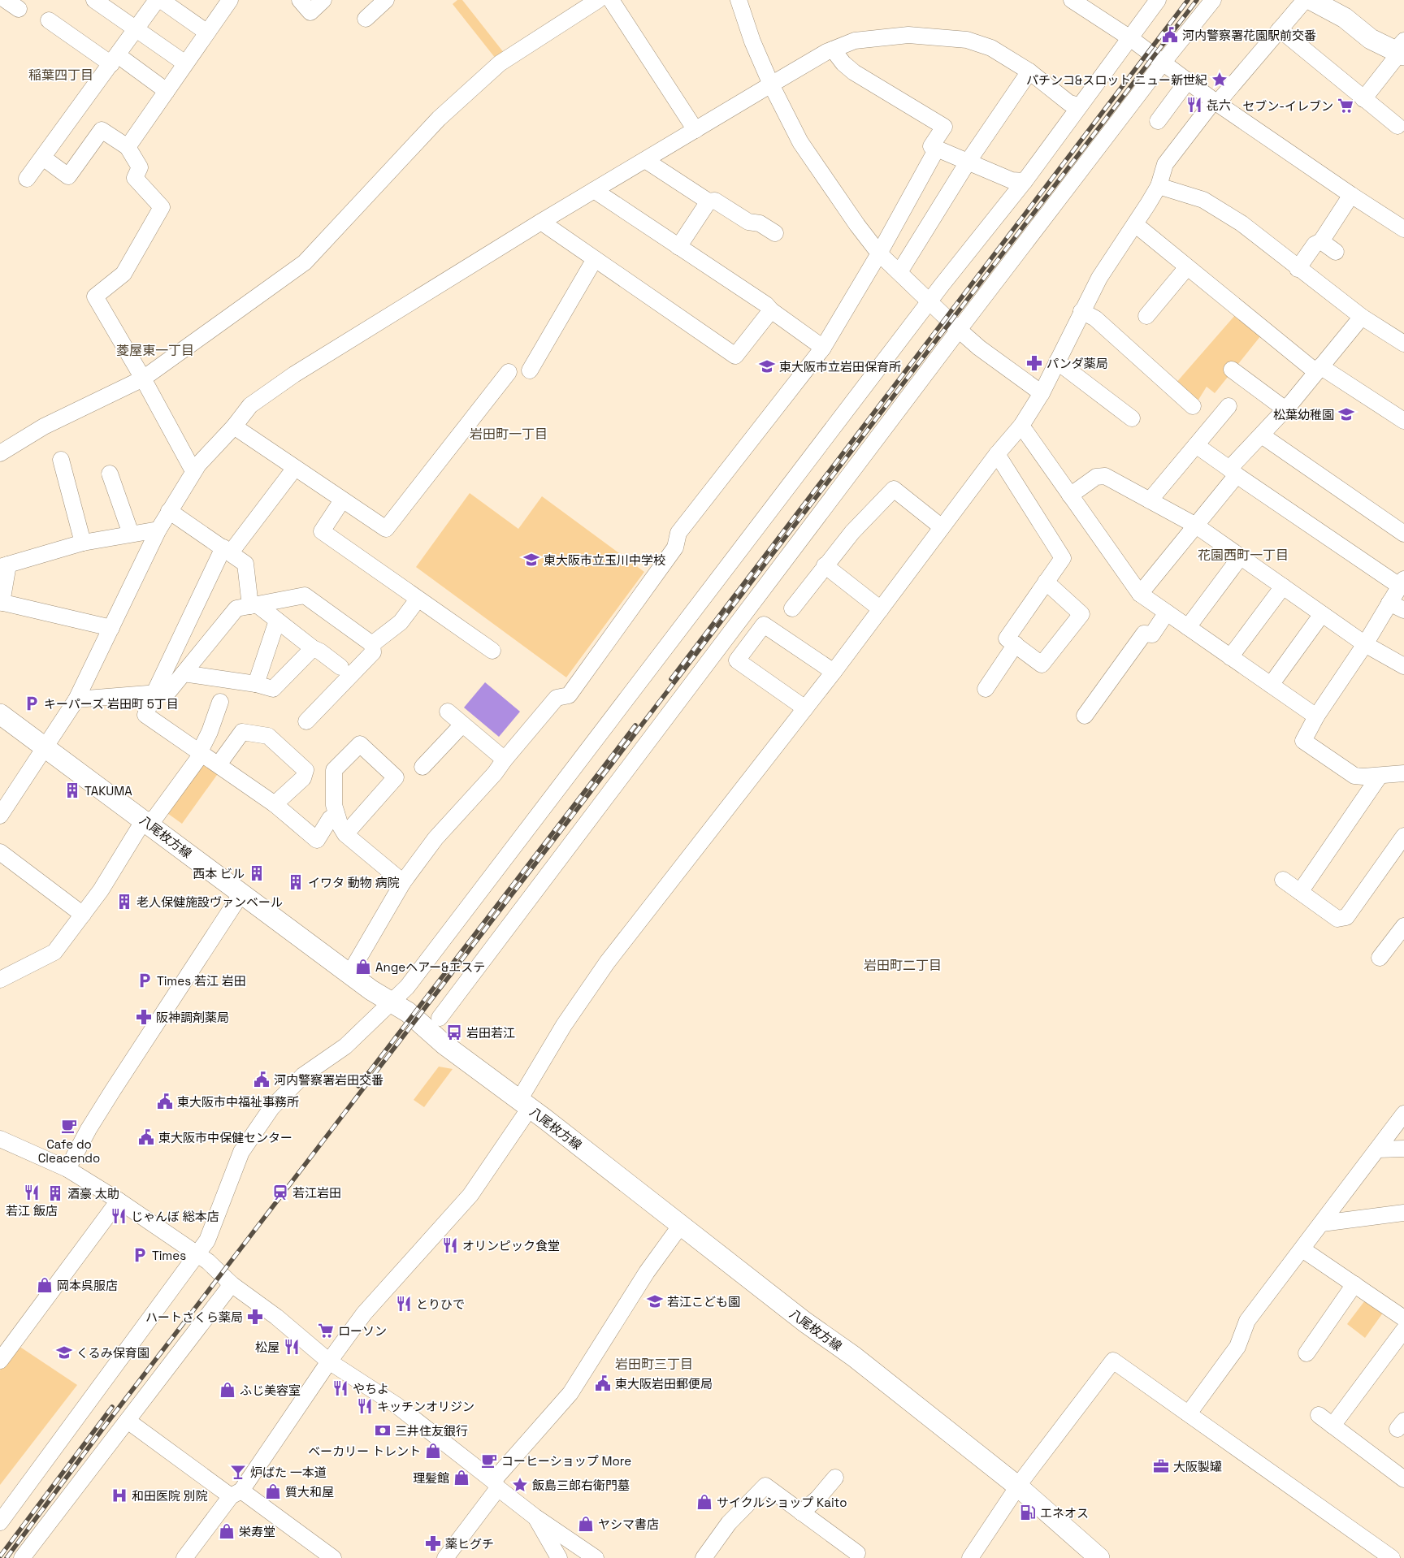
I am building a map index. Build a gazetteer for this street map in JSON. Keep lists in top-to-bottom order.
{
  "streets": {
    "main road": ["八尾枚方線"]
  },
  "districts": [
    "稲葉四丁目",
    "菱屋東一丁目",
    "岩田町一丁目",
    "花園西町一丁目",
    "岩田町二丁目",
    "岩田町三丁目"
  ],
  "places": {
    "public building": [
      "河内警察署花園駅前交番",
      "河内警察署岩田交番",
      "東大阪市中福祉事務所",
      "東大阪市中保健センター",
      "東大阪岩田郵便局"
    ],
    "place": ["パチンコ&スロット ニュー新世紀", "飯島三郎右衛門墓"],
    "restaurant": [
      "㐂六",
      "若江 飯店",
      "じゃんぼ 総本店",
      "オリンピック食堂",
      "とりひで",
      "松屋",
      "やちよ",
      "キッチンオリジン"
    ],
    "supermarket": ["セブン-イレブン", "ローソン"],
    "pharmacy": [
      "パンダ薬局",
      "阪神調剤薬局",
      "ハートさくら薬局",
      "薬ヒグチ"
    ],
    "school or university": [
      "東大阪市立岩田保育所",
      "松葉幼稚園",
      "東大阪市立玉川中学校",
      "若江こども園",
      "くるみ保育園"
    ],
    "parking": ["キーパーズ 岩田町 5丁目", "Times 若江 岩田", "Times"],
    "building": [
      "TAKUMA",
      "西本 ビル",
      "イワタ 動物 病院",
      "老人保健施設ヴァンベール",
      "酒豪 太助"
    ],
    "shop": [
      "Angeヘアー&エステ",
      "岡本呉服店",
      "ふじ美容室",
      "ベーカリー トレント",
      "理髪館",
      "質大和屋",
      "サイクルショップ Kaito",
      "ヤシマ書店",
      "栄寿堂"
    ],
    "bus stop": ["岩田若江"],
    "cafe": ["Cafe do Cleacendo", "コーヒーショップ More"],
    "station": ["若江岩田"],
    "bank": ["三井住友銀行"],
    "office": ["大阪製罐"],
    "bar": ["炉ばた 一本道"],
    "hospital": ["和田医院 別院"],
    "fuel station": ["エネオス"]
  }
}
